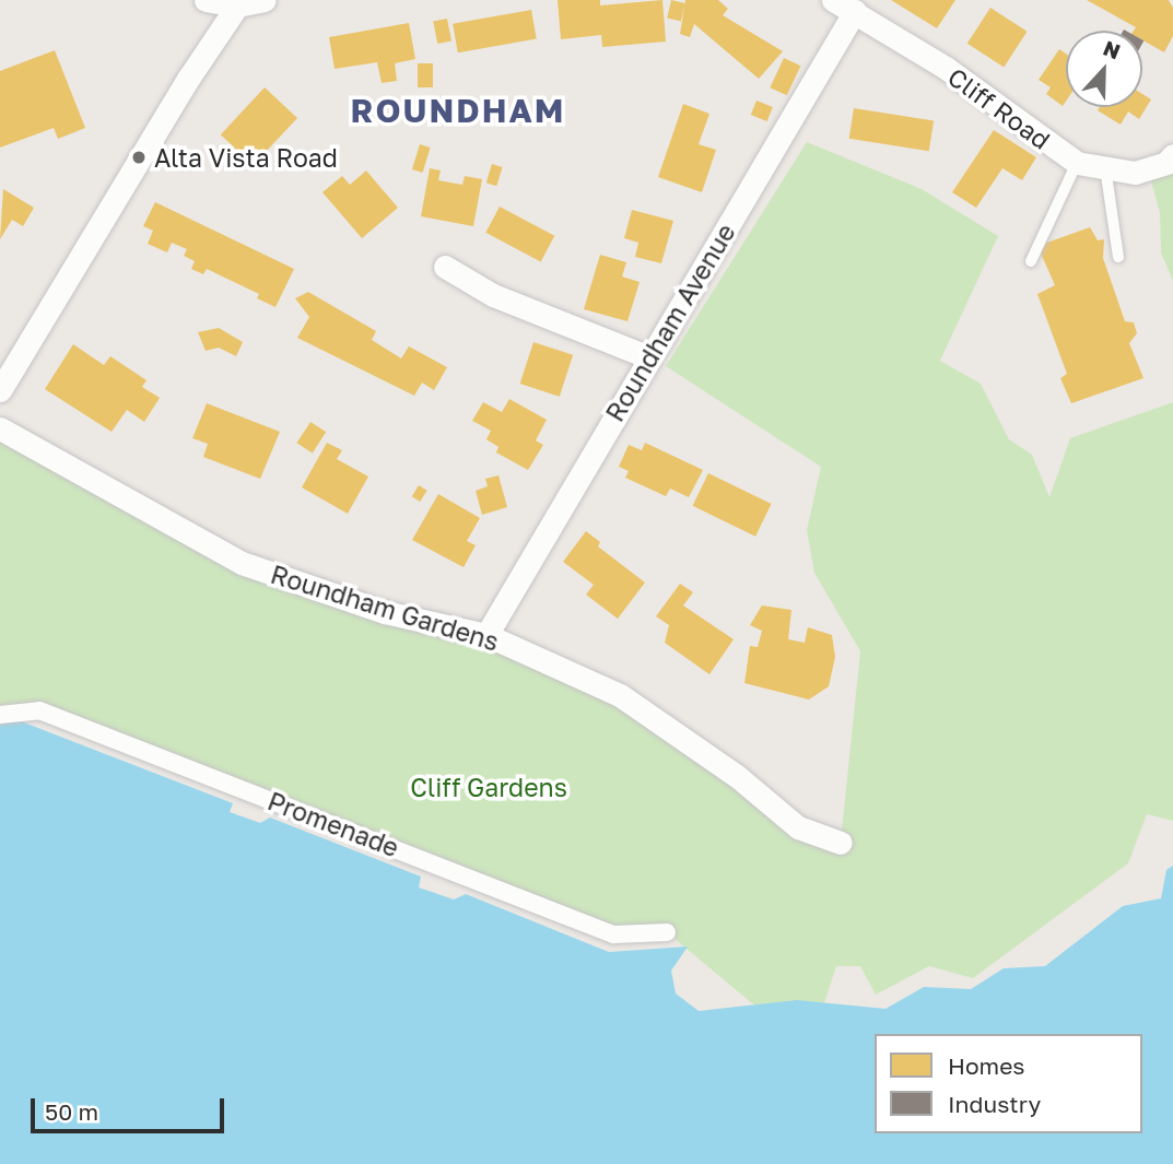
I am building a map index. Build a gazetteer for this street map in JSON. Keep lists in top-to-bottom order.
{
  "streets": {
    "street": [
      "Cliff Road",
      "Roundham Avenue",
      "Roundham Gardens",
      "Promenade"
    ]
  },
  "crossings": [
    ["Cliff Road", "Roundham Avenue"],
    ["Roundham Avenue", "Roundham Gardens"]
  ],
  "districts": ["ROUNDHAM"],
  "parks": ["Cliff Gardens"],
  "places": ["Alta Vista Road"],
  "legend": ["Homes", "Industry"],
  "scale_bar": "50 m",
  "north": "top"
}
